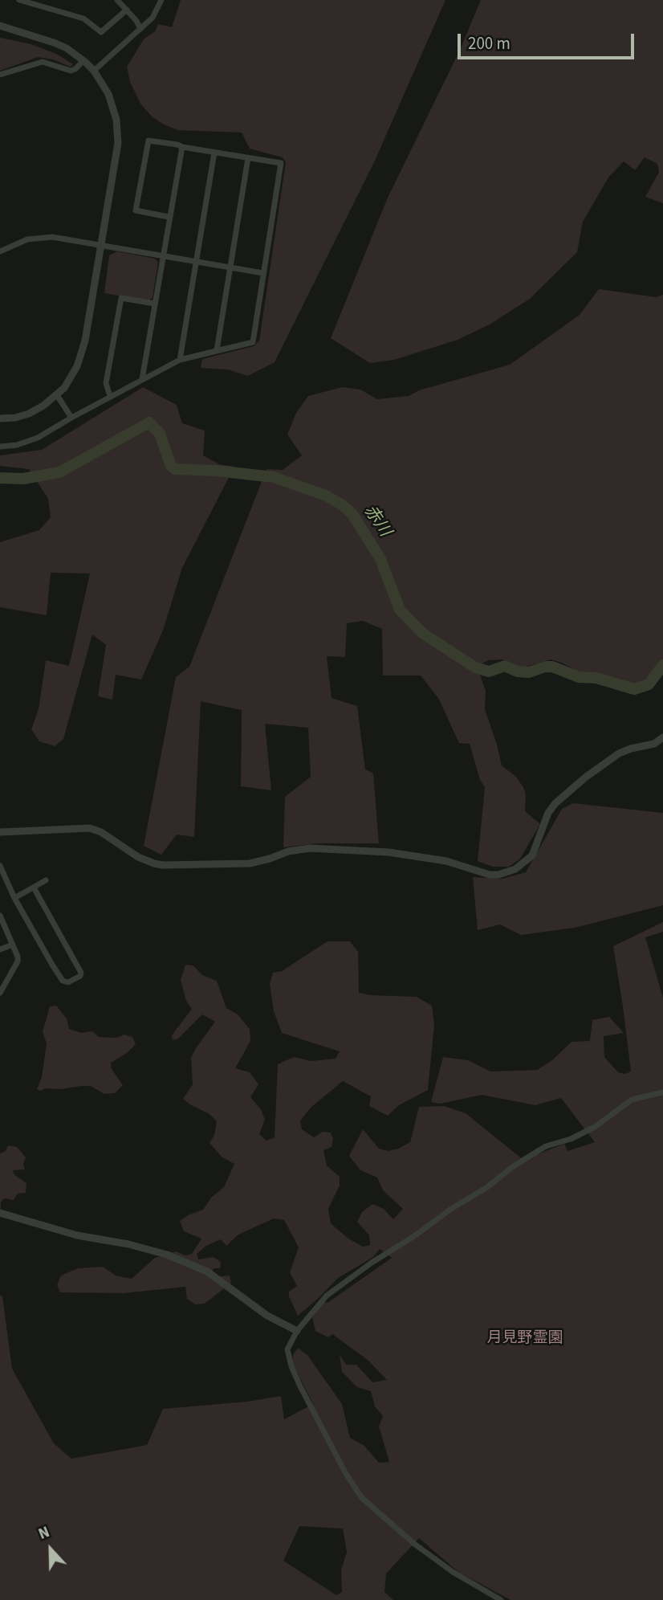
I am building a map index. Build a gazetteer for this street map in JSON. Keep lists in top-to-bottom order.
{
  "water": ["赤川"],
  "parks": ["月見野霊園"],
  "scale_bar": "200 m",
  "north": "top"
}
